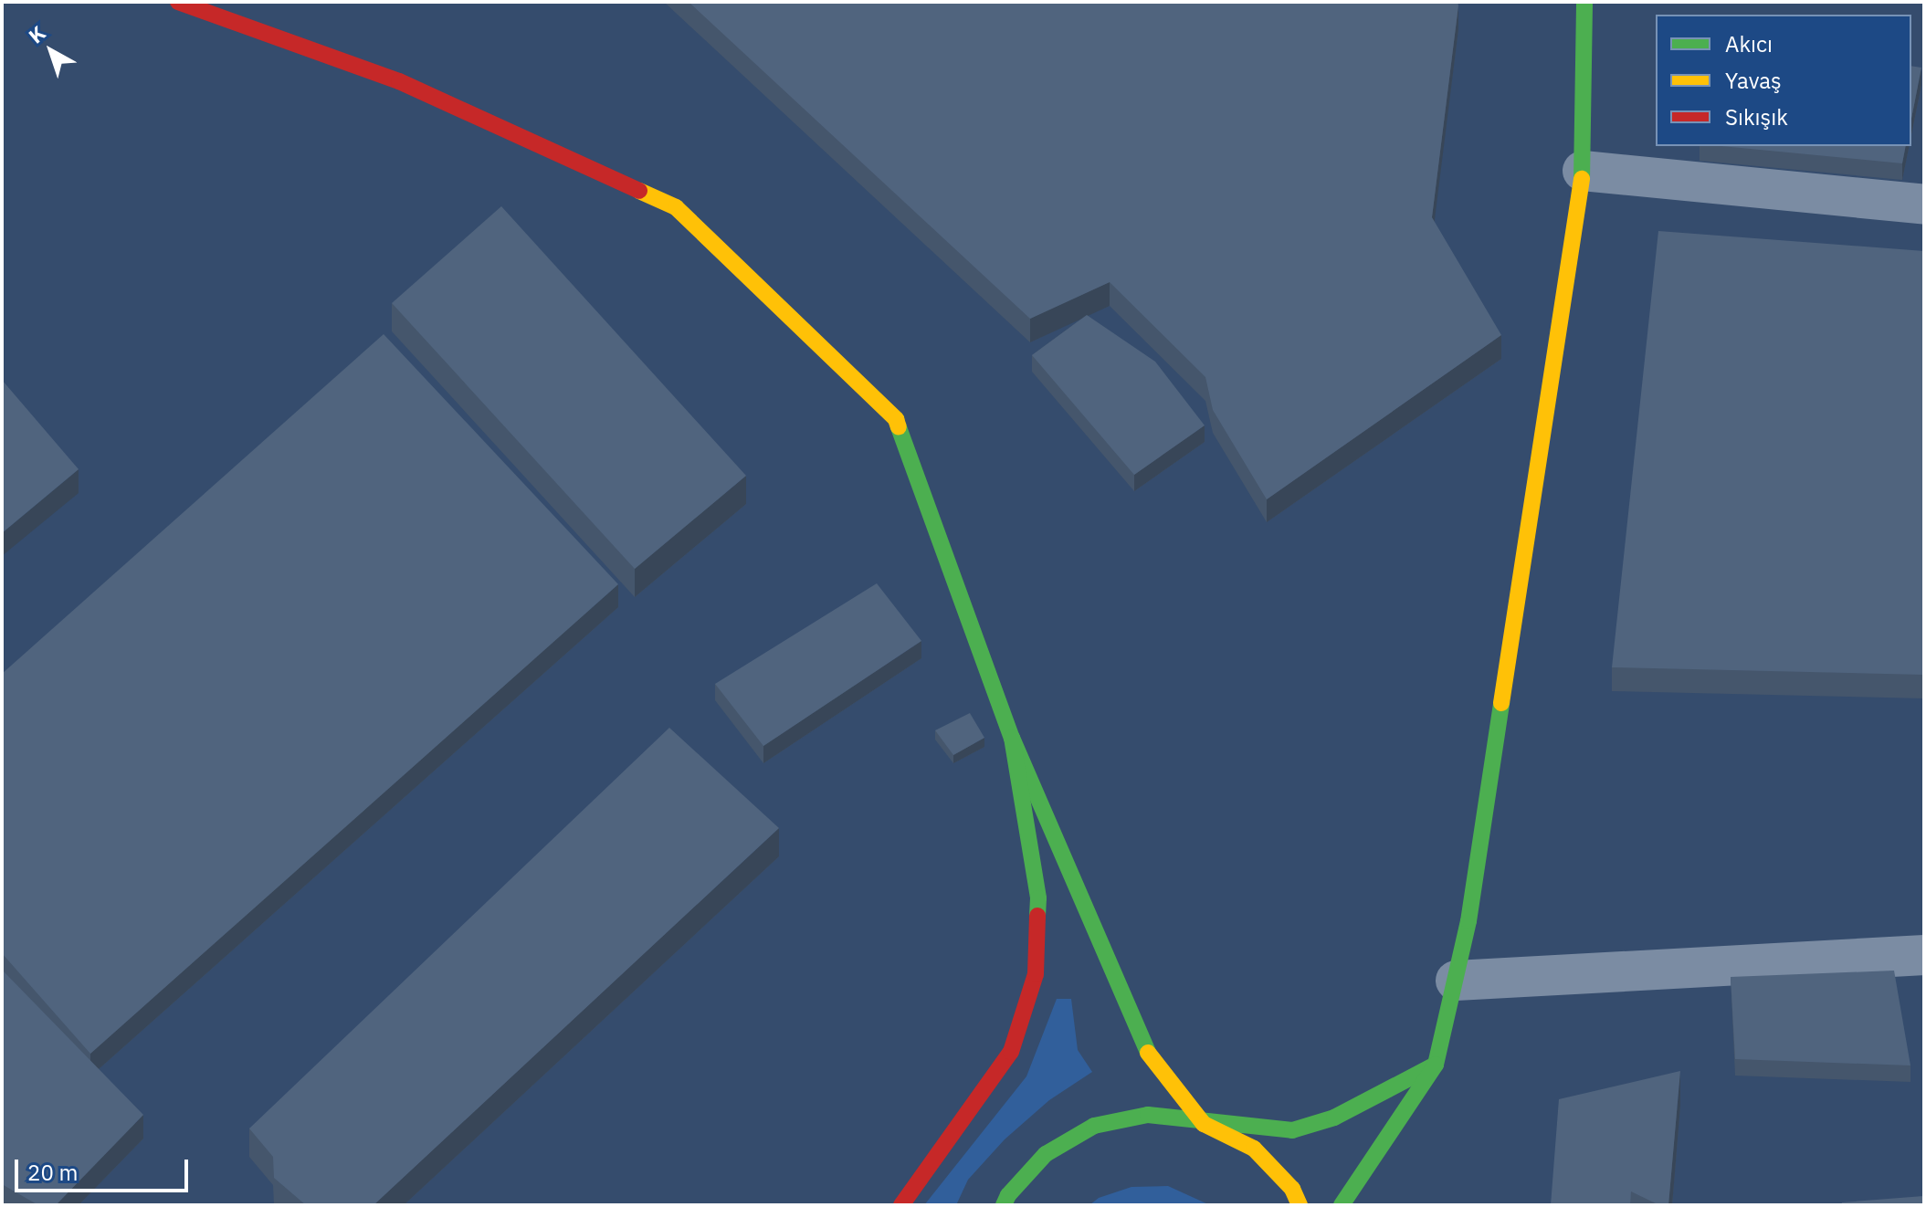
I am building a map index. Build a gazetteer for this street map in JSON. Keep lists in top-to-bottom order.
{
  "legend": ["Akıcı", "Yavaş", "Sıkışık"],
  "scale_bar": "20 m",
  "north": "top left"
}
